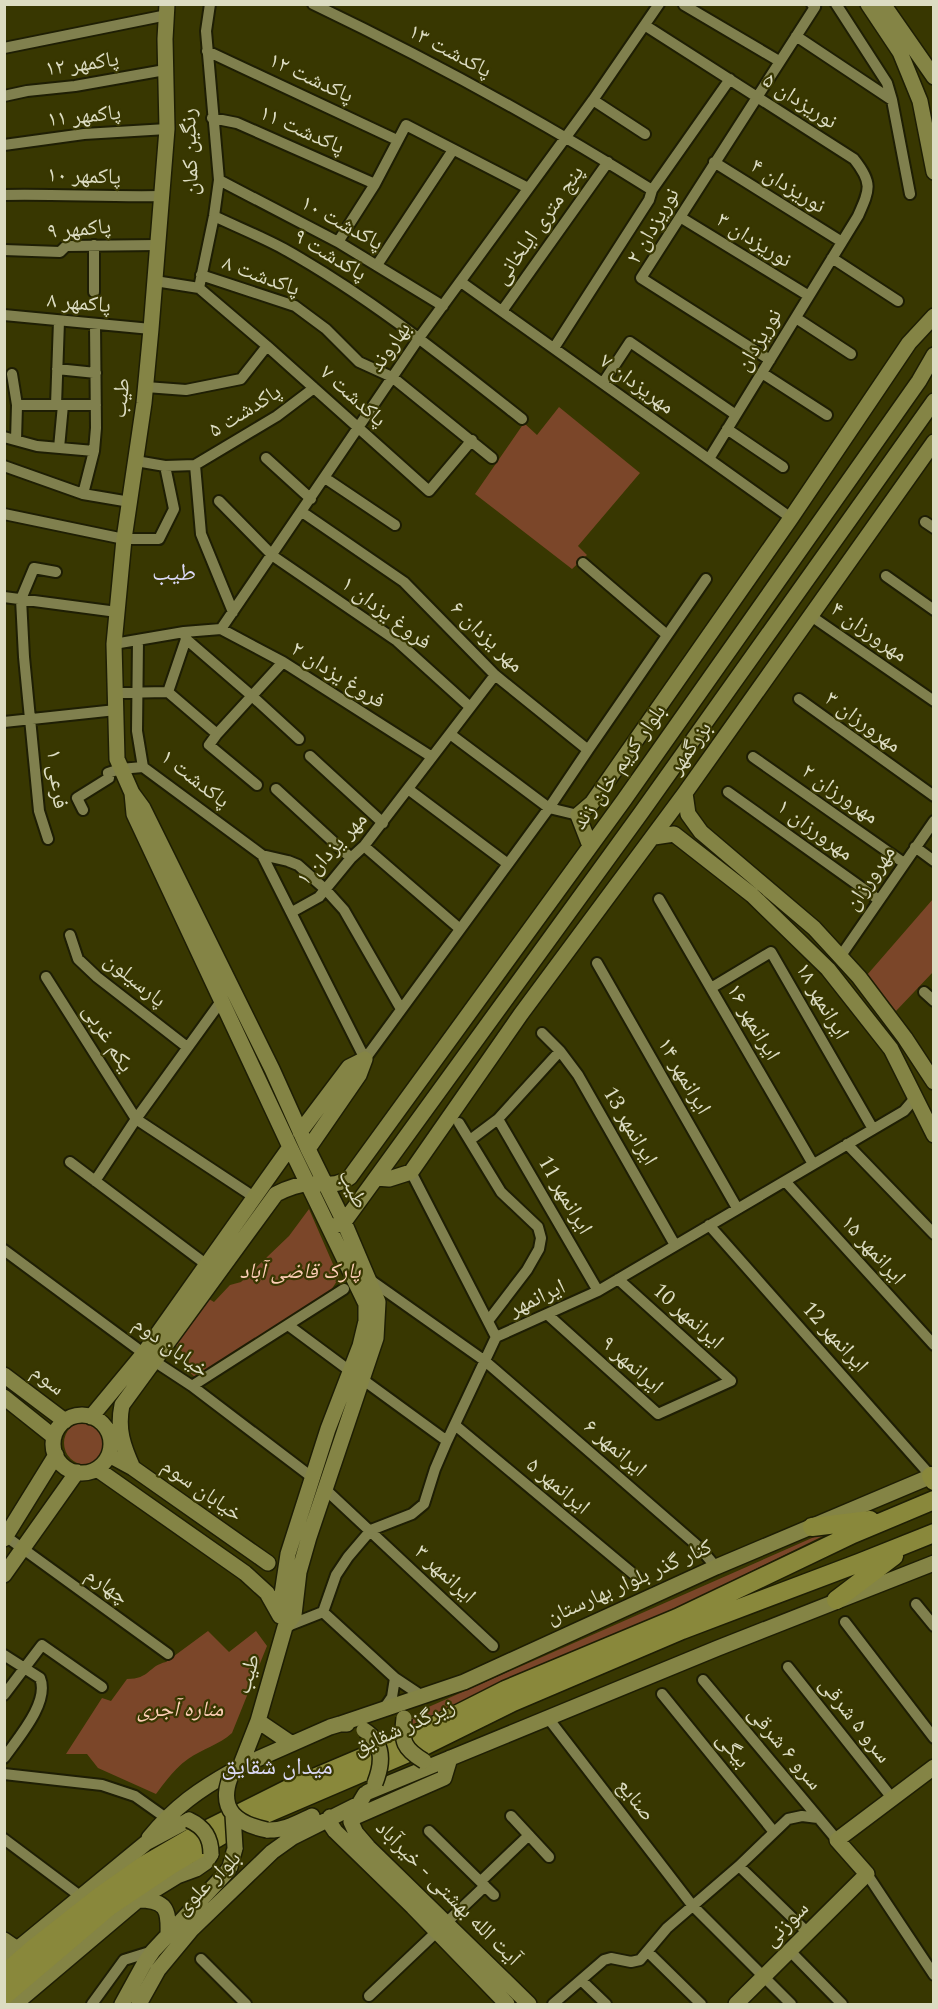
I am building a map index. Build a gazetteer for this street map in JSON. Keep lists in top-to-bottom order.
{
  "streets": {
    "main road": [
      "طیب",
      "بزرگمهر",
      "بلوار کریم خان زند",
      "سوم",
      "خیابان سوم",
      "کنار گذر بلوار بهارستان",
      "زیرگذر شقایق",
      "بلوار علوی",
      "آیت الله بهشتی - خیرآباد",
      "سوزنی"
    ],
    "street": [
      "پاکدشت ۱۳",
      "پاکمهر ۱۲",
      "پاکدشت ۱۲",
      "نوریزدان ۵",
      "پاکمهر ۱۱",
      "پاکدشت ۱۱",
      "رنگین کمان",
      "پاکمهر ۱۰",
      "نوریزدان ۴",
      "پاکدشت ۱۰",
      "پنج متری ایلخانی",
      "نوریزدان ۲",
      "پاکمهر ۹",
      "نوریزدان ۳",
      "پاکدشت ۹",
      "پاکدشت ۸",
      "پاکمهر ۸",
      "نوریزدان",
      "بهاروند",
      "مهریزدان ۷",
      "پاکدشت ۷",
      "پاکدشت ۵",
      "فروغ یزدان ۱",
      "مهرورزان ۴",
      "مهر یزدان ۶",
      "فروغ یزدان ۲",
      "مهرورزان ۳",
      "فرعی ۱",
      "پاکدشت ۱",
      "مهرورزان ۲",
      "مهرورزان ۱",
      "مهر یزدان ۱",
      "مهرورزان",
      "پارسیلون",
      "ایرانمهر ۱۸",
      "ایرانمهر ۱۶",
      "یکم غربی",
      "ایرانمهر ۱۴",
      "ایرانمهر 13",
      "ایرانمهر 11",
      "ایرانمهر ۱۵",
      "ایرانمهر",
      "ایرانمهر 10",
      "ایرانمهر 12",
      "خیابان دوم",
      "ایرانمهر ۹",
      "ایرانمهر ۶",
      "ایرانمهر ۵",
      "ایرانمهر ۳",
      "چهارم",
      "سرو ۵ شرقی",
      "سرو ۶ شرقی",
      "بیگی",
      "صنایع"
    ]
  },
  "crossings": [
    ["پاکدشت ۱۳", "پنج متری ایلخانی"],
    ["پاکدشت ۱۳", "بهاروند"],
    ["پاکمهر ۱۲", "طیب"],
    ["پاکدشت ۱۲", "رنگین کمان"],
    ["نوریزدان ۵", "نوریزدان ۴"],
    ["نوریزدان ۵", "نوریزدان ۲"],
    ["نوریزدان ۵", "نوریزدان"],
    ["نوریزدان ۵", "بهاروند"],
    ["پاکمهر ۱۱", "طیب"],
    ["پاکدشت ۱۱", "رنگین کمان"],
    ["رنگین کمان", "پاکدشت ۱۰"],
    ["رنگین کمان", "پاکدشت ۹"],
    ["رنگین کمان", "پاکدشت ۸"],
    ["رنگین کمان", "پاکدشت ۷"],
    ["پاکمهر ۱۰", "طیب"],
    ["نوریزدان ۴", "نوریزدان ۲"],
    ["نوریزدان ۴", "نوریزدان"],
    ["پاکدشت ۱۰", "بهاروند"],
    ["پنج متری ایلخانی", "مهریزدان ۷"],
    ["نوریزدان ۲", "نوریزدان ۳"],
    ["نوریزدان ۲", "نوریزدان"],
    ["پاکمهر ۹", "طیب"],
    ["نوریزدان ۳", "نوریزدان"],
    ["پاکدشت ۹", "بهاروند"],
    ["پاکدشت ۸", "بهاروند"],
    ["پاکدشت ۸", "پاکدشت ۷"],
    ["پاکمهر ۸", "طیب"],
    ["نوریزدان", "مهریزدان ۷"],
    ["بهاروند", "مهریزدان ۷"],
    ["بهاروند", "پاکدشت ۷"],
    ["بهاروند", "فروغ یزدان ۱"],
    ["بهاروند", "مهر یزدان ۶"],
    ["بهاروند", "فروغ یزدان ۲"],
    ["پاکدشت ۷", "پاکدشت ۵"],
    ["طیب", "بلوار کریم خان زند"],
    ["طیب", "خیابان دوم"],
    ["طیب", "ایرانمهر ۶"],
    ["طیب", "خیابان سوم"],
    ["طیب", "ایرانمهر ۳"],
    ["فروغ یزدان ۱", "مهر یزدان ۱"],
    ["مهرورزان ۴", "بزرگمهر"],
    ["مهر یزدان ۶", "مهر یزدان ۱"],
    ["فروغ یزدان ۲", "مهر یزدان ۱"],
    ["بزرگمهر", "مهرورزان"],
    ["پاکدشت ۱", "مهر یزدان ۱"],
    ["مهرورزان ۲", "مهرورزان"],
    ["مهرورزان ۱", "مهرورزان"],
    ["ایرانمهر ۱۸", "ایرانمهر ۱۶"],
    ["ایرانمهر ۱۸", "ایرانمهر"],
    ["ایرانمهر ۱۶", "ایرانمهر"],
    ["ایرانمهر ۱۴", "ایرانمهر"],
    ["ایرانمهر 13", "ایرانمهر"],
    ["ایرانمهر 11", "ایرانمهر"],
    ["ایرانمهر ۱۵", "ایرانمهر"],
    ["ایرانمهر", "ایرانمهر 10"],
    ["ایرانمهر", "ایرانمهر 12"],
    ["ایرانمهر", "ایرانمهر ۹"],
    ["ایرانمهر", "ایرانمهر ۶"],
    ["ایرانمهر", "ایرانمهر ۵"],
    ["ایرانمهر", "ایرانمهر ۳"],
    ["ایرانمهر 10", "ایرانمهر ۹"],
    ["ایرانمهر 12", "کنار گذر بلوار بهارستان"],
    ["سوم", "خیابان سوم"],
    ["ایرانمهر ۶", "کنار گذر بلوار بهارستان"],
    ["صنایع", "سوزنی"],
    ["بلوار علوی", "آیت الله بهشتی - خیرآباد"]
  ],
  "districts": ["طیب", "میدان شقایق"],
  "parks": ["پارک قاضی آباد", "مناره آجری"]
}
